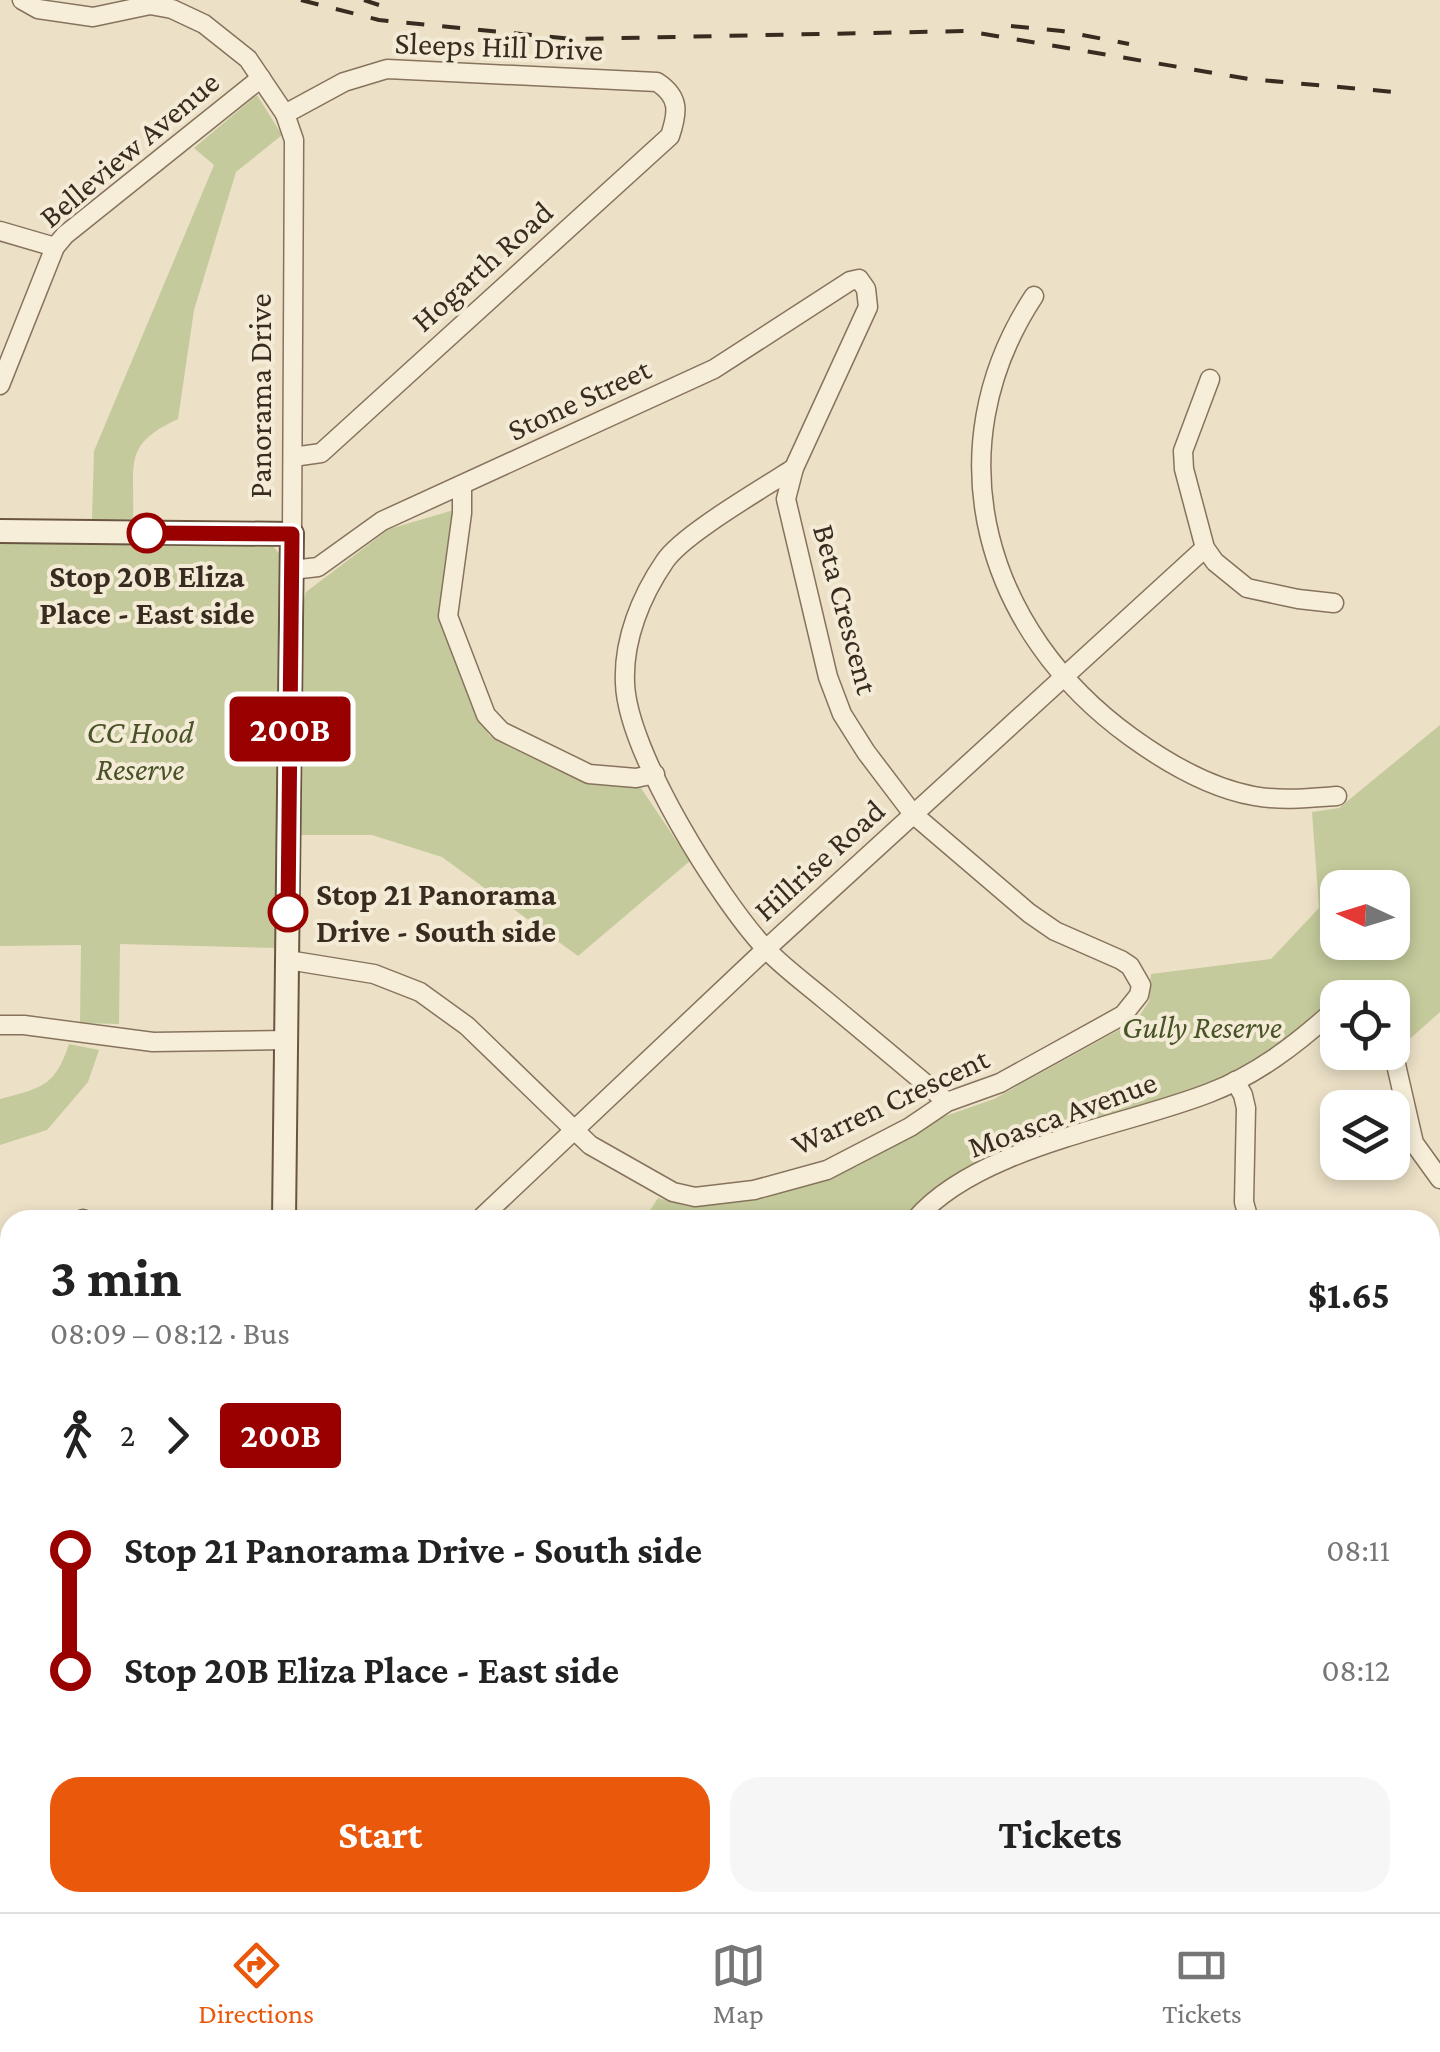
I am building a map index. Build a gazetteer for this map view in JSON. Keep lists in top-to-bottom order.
{
  "streets": {
    "street": [
      "Sleeps Hill Drive",
      "Belleview Avenue",
      "Hogarth Road",
      "Panorama Drive",
      "Stone Street",
      "Beta Crescent",
      "Hillrise Road",
      "Warren Crescent",
      "Moasca Avenue"
    ]
  },
  "crossings": [
    ["Sleeps Hill Drive", "Hogarth Road"],
    ["Sleeps Hill Drive", "Panorama Drive"],
    ["Hogarth Road", "Panorama Drive"],
    ["Panorama Drive", "Stone Street"],
    ["Panorama Drive", "Warren Crescent"],
    ["Stone Street", "Beta Crescent"],
    ["Beta Crescent", "Hillrise Road"],
    ["Beta Crescent", "Warren Crescent"],
    ["Hillrise Road", "Warren Crescent"]
  ],
  "parks": ["CC Hood Reserve", "Gully Reserve"],
  "places": ["Stop 20B Eliza Place - East side", "Stop 21 Panorama Drive - South side"],
  "lines": ["bus line 200B"],
  "north": "left",
  "page": {
    "on_map": "200B",
    "heading": ["3 min", "08:09 – 08:12 · Bus", "$1.65"],
    "legs": ["2", "200B"],
    "list": [
      {
        "name": "Stop 21 Panorama Drive - South side",
        "value": "08:11"
      },
      {
        "name": "Stop 20B Eliza Place - East side",
        "value": "08:12"
      }
    ],
    "buttons": ["Start", "Tickets"],
    "tabs": ["Directions", "Map", "Tickets"]
  }
}
